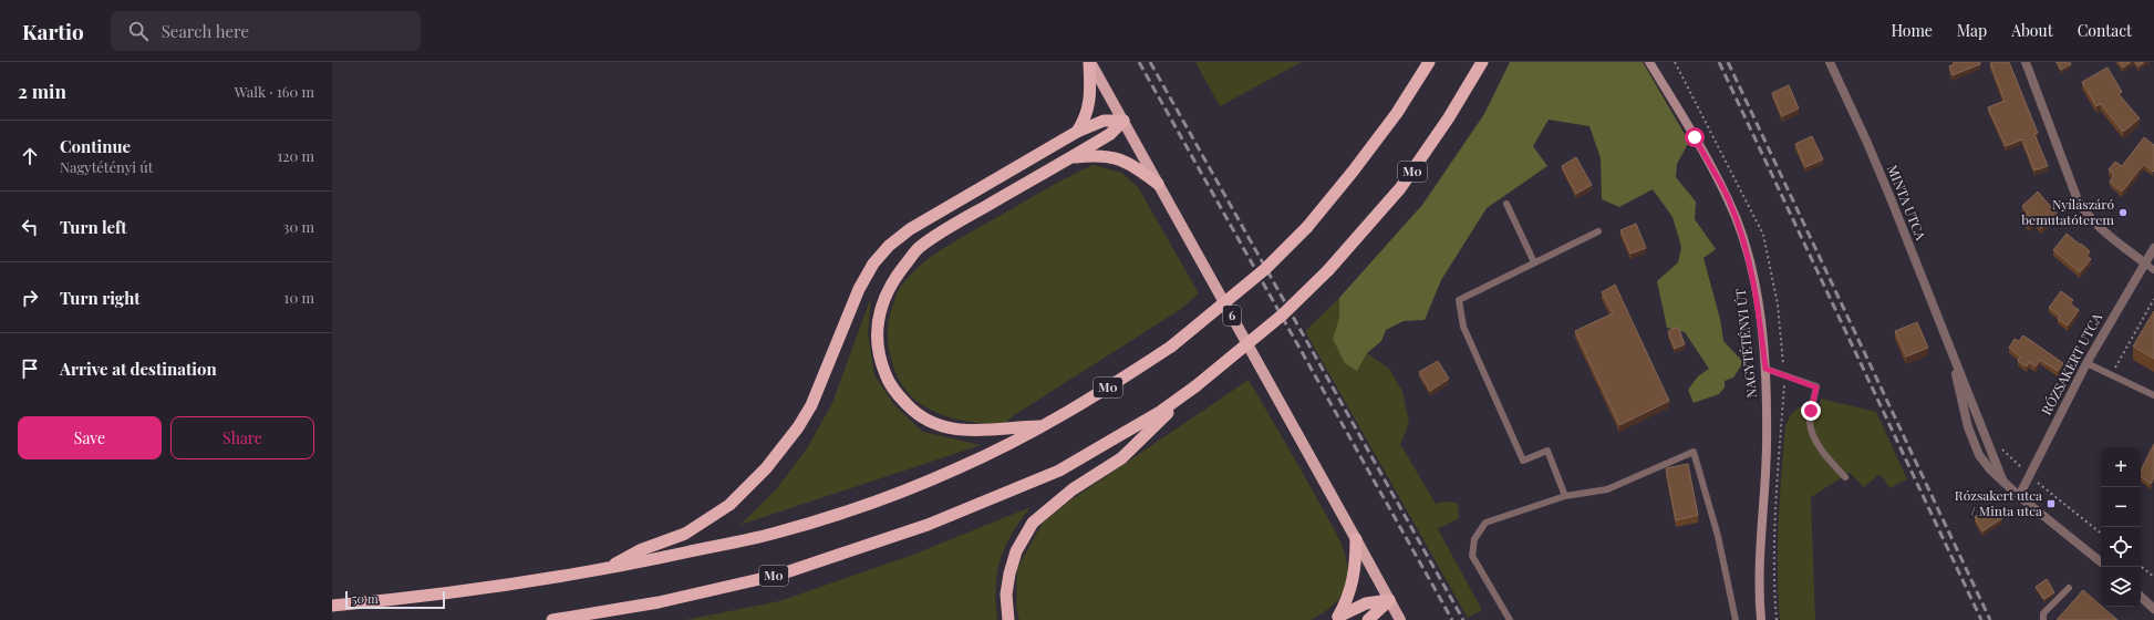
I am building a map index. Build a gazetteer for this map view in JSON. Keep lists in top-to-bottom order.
{
  "streets": {
    "highway": ["M0"],
    "main road": ["6", "NAGYTÉTÉNYI ÚT"],
    "street": ["MINTA UTCA", "RÓZSAKERT UTCA"]
  },
  "crossings": [
    ["MINTA UTCA", "RÓZSAKERT UTCA"]
  ],
  "places": {
    "other": ["Nyílászáró bemutatóterem"],
    "transit": ["Rózsakert utca / Minta utca"]
  },
  "scale_bar": "50 m",
  "page": {
    "header": "Kartio",
    "search": "Search here",
    "nav": [
      "Home",
      "Map",
      "About",
      "Contact"
    ],
    "heading": ["2 min", "Walk · 160 m"],
    "list": [
      ["Continue", "Nagytétényi út", "120 m"],
      ["Turn left", "30 m"],
      ["Turn right", "10 m"],
      "Arrive at destination"
    ],
    "buttons": ["Save", "Share"],
    "map_buttons": ["+", "−"],
    "scale": "50 m"
  }
}
